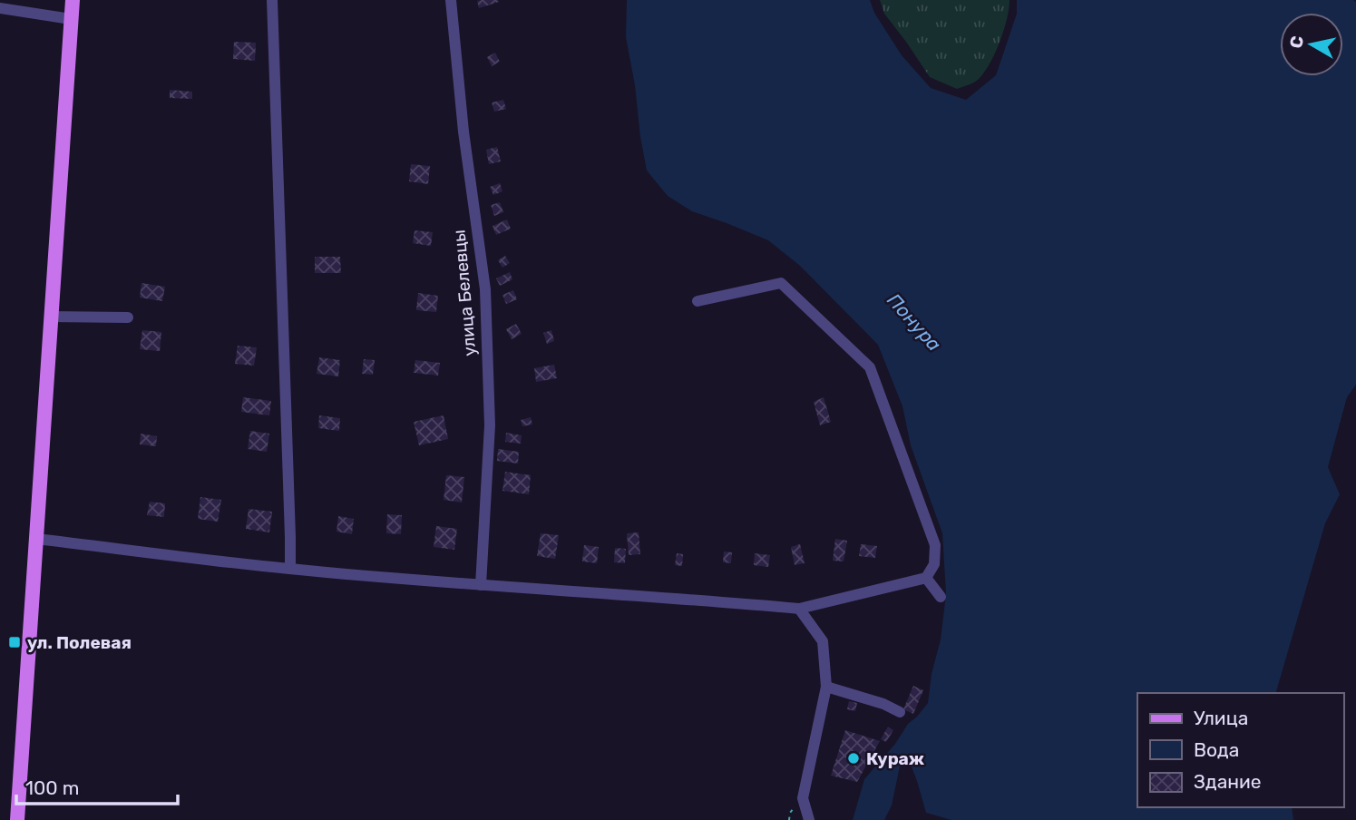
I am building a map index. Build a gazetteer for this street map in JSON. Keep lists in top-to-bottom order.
{
  "streets": {
    "street": ["улица Белевцы"]
  },
  "water": ["Понура"],
  "places": {
    "transit": ["ул. Полевая"],
    "other": ["Кураж"]
  },
  "legend": ["Улица", "Вода", "Здание"],
  "scale_bar": "100 m",
  "north": "left"
}
